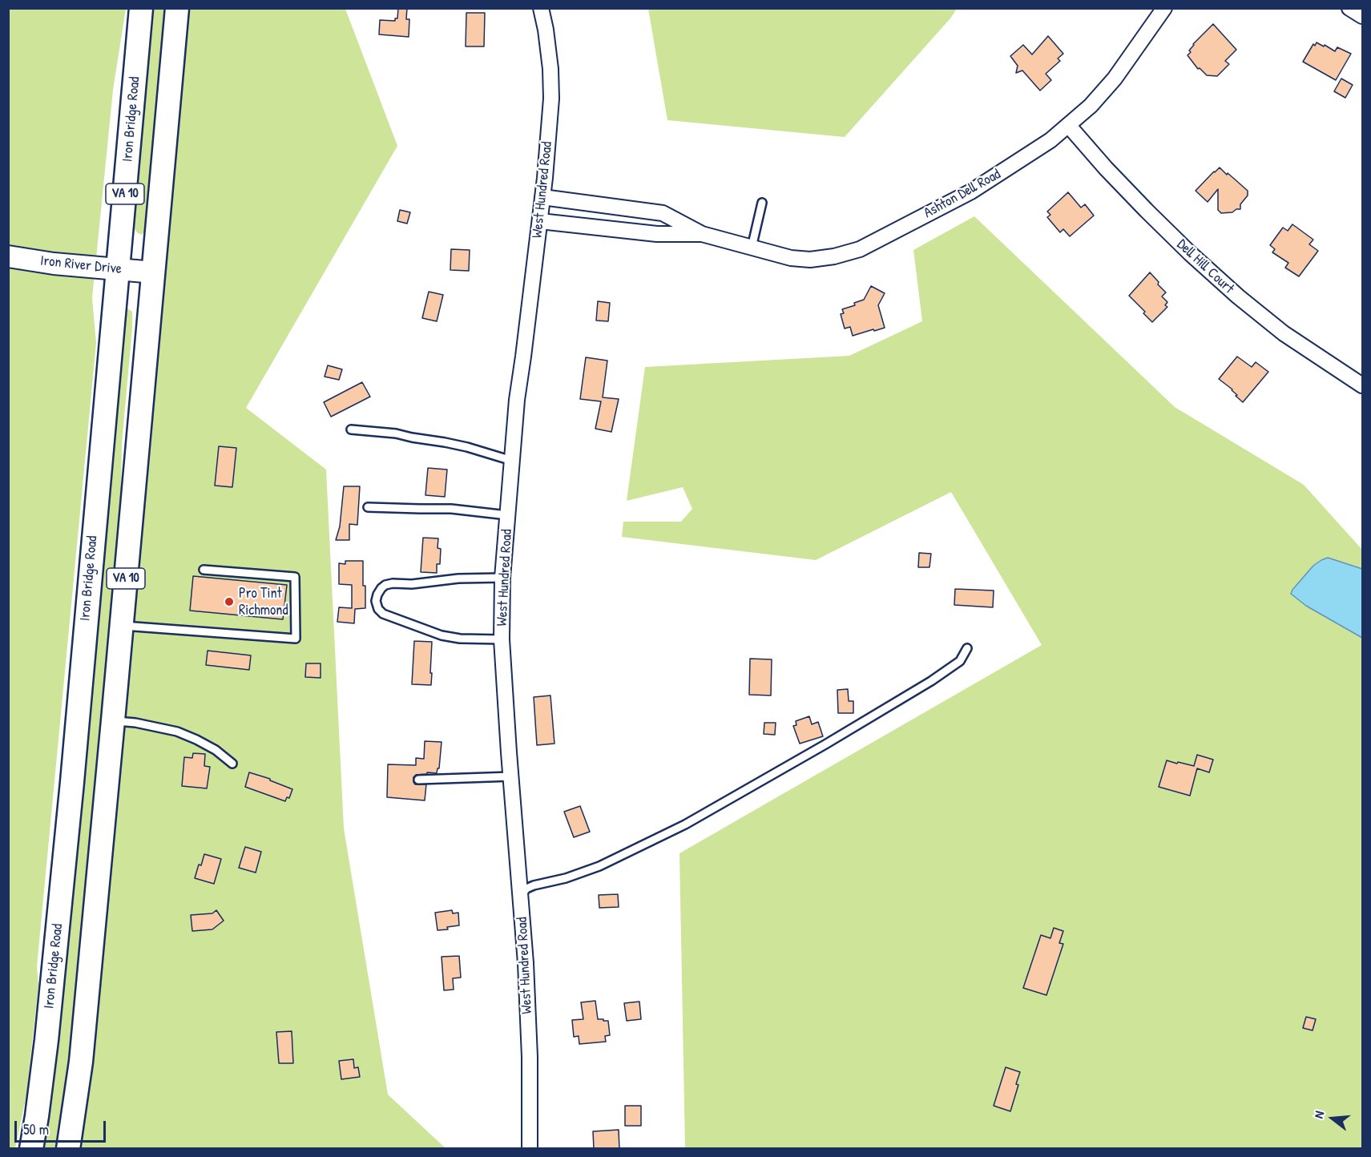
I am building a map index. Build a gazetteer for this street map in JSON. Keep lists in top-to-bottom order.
{
  "streets": {
    "main road": ["Iron Bridge Road", "VA 10"],
    "street": [
      "West Hundred Road",
      "Ashton Dell Road",
      "Iron River Drive",
      "Dell Hill Court"
    ]
  },
  "crossings": [
    ["Iron Bridge Road", "Iron River Drive"],
    ["West Hundred Road", "Ashton Dell Road"],
    ["VA 10", "Iron River Drive"],
    ["Ashton Dell Road", "Dell Hill Court"]
  ],
  "places": ["Pro Tint Richmond"],
  "scale_bar": "50 m",
  "north": "left"
}
